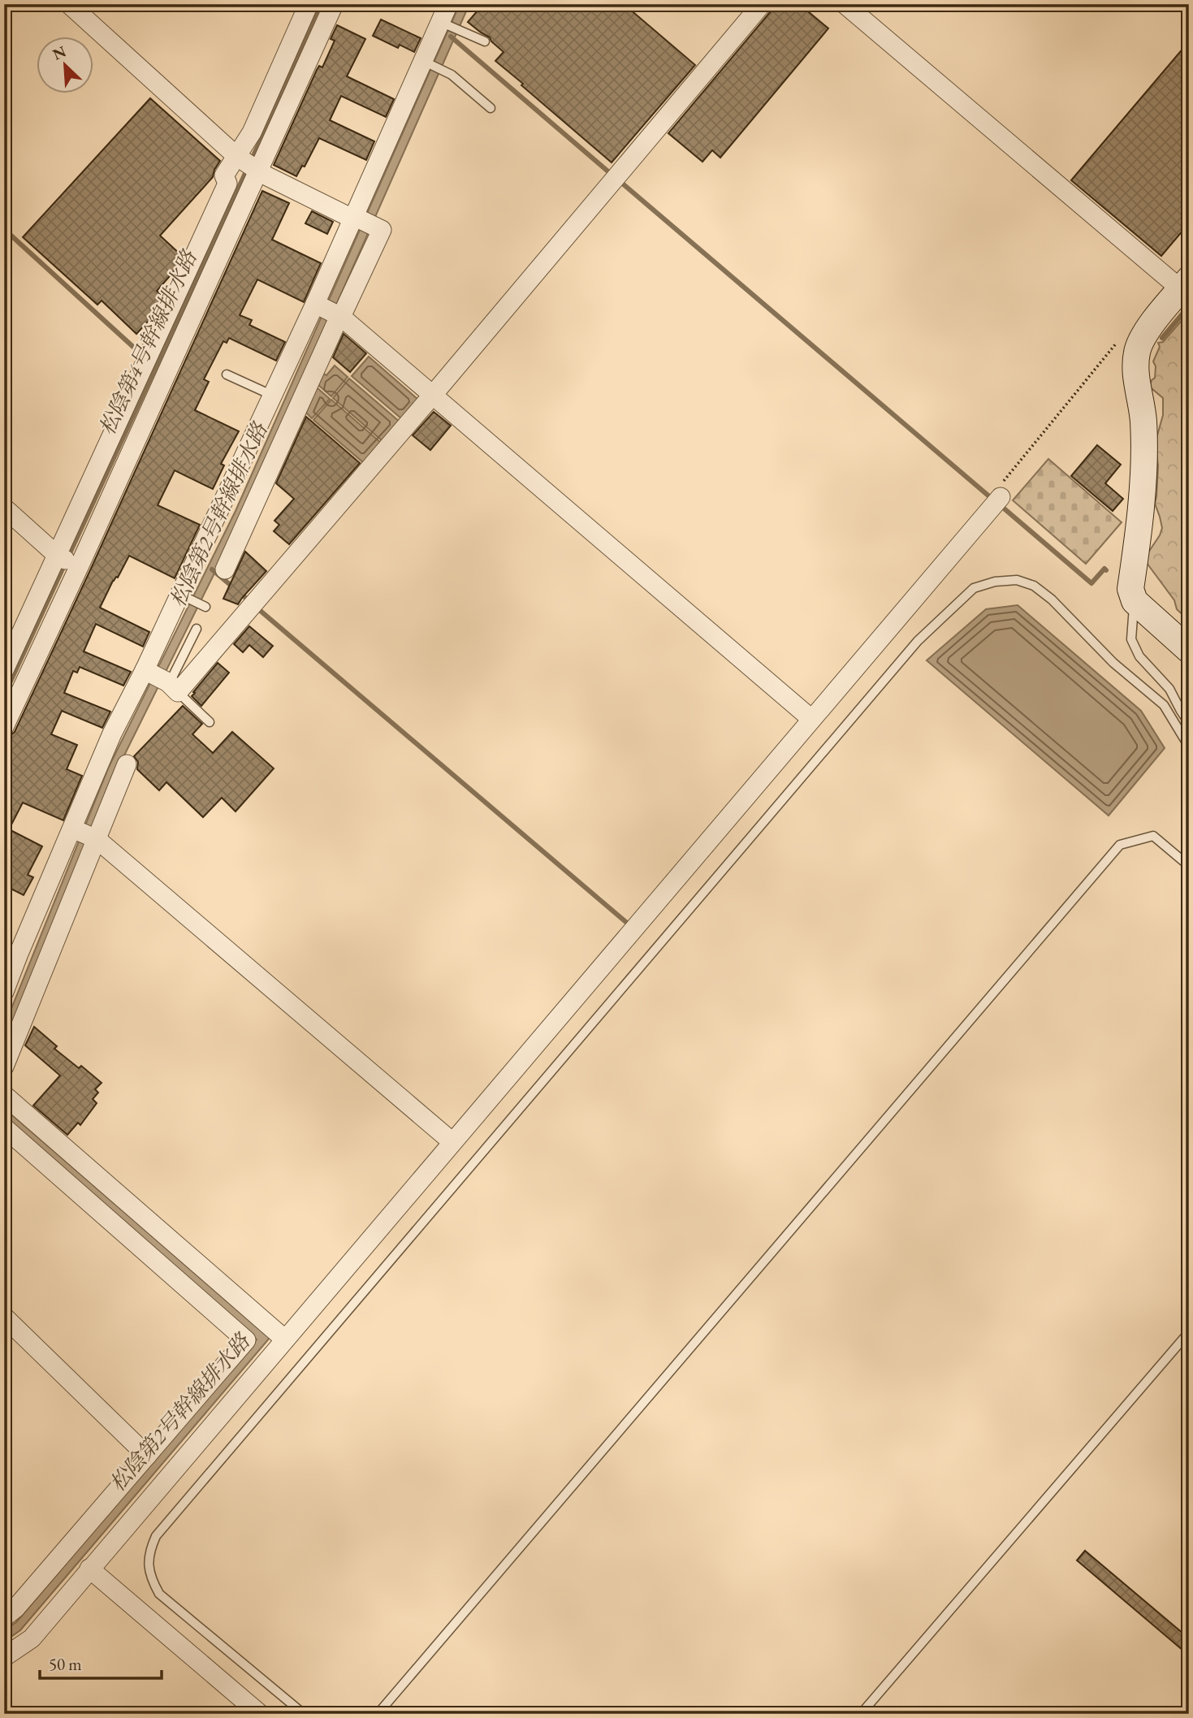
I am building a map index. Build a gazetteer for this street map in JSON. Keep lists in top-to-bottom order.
{
  "water": ["松陰第4号幹線排水路", "松陰第2号幹線排水路"],
  "scale_bar": "50 m",
  "north": "top left"
}
